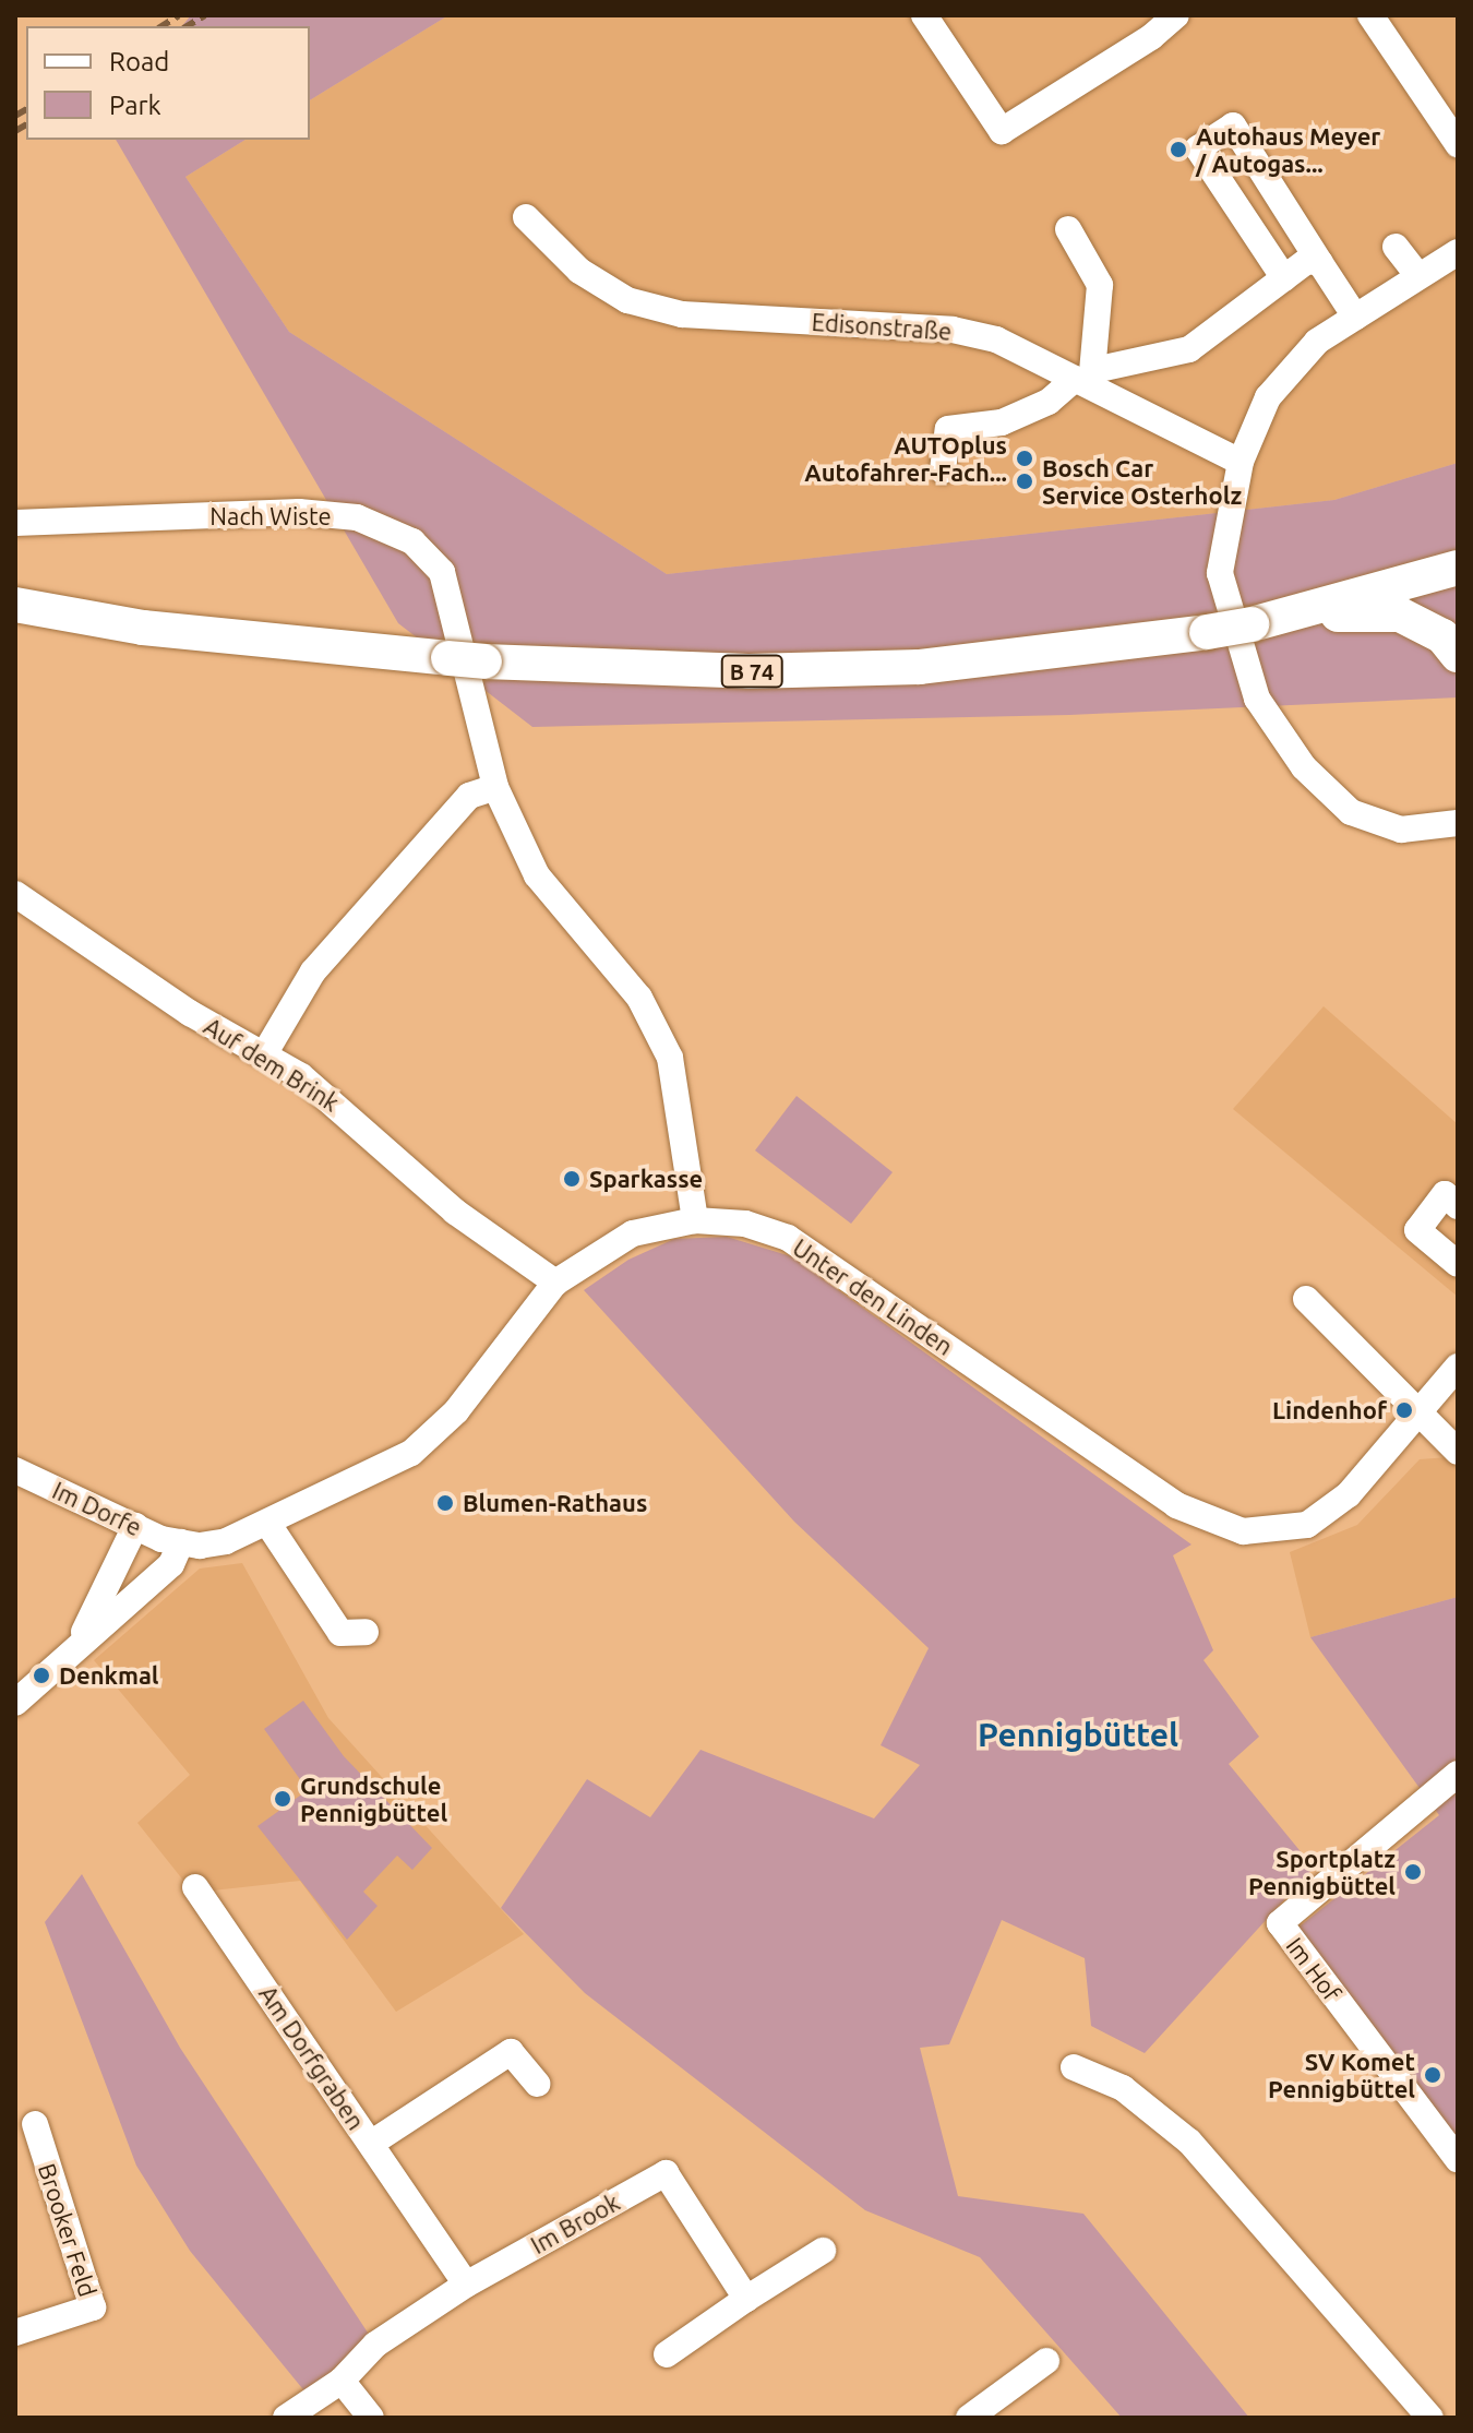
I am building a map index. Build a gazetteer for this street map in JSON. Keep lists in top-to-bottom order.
{
  "streets": {
    "main road": ["B 74"],
    "street": [
      "Edisonstraße",
      "Nach Wiste",
      "Auf dem Brink",
      "Unter den Linden",
      "Im Dorfe",
      "Im Hof",
      "Am Dorfgraben",
      "Im Brook",
      "Brooker Feld"
    ]
  },
  "crossings": [
    ["Nach Wiste", "Unter den Linden"],
    ["Auf dem Brink", "Unter den Linden"],
    ["Unter den Linden", "Im Dorfe"],
    ["Am Dorfgraben", "Im Brook"]
  ],
  "districts": ["Pennigbüttel"],
  "places": [
    "Autohaus Meyer / Autogas...",
    "AUTOplus Autofahrer-Fach...",
    "Bosch Car Service Osterholz",
    "Sparkasse",
    "Lindenhof",
    "Blumen-Rathaus",
    "Denkmal",
    "Grundschule Pennigbüttel",
    "Sportplatz Pennigbüttel",
    "SV Komet Pennigbüttel"
  ],
  "legend": ["Road", "Park"]
}
